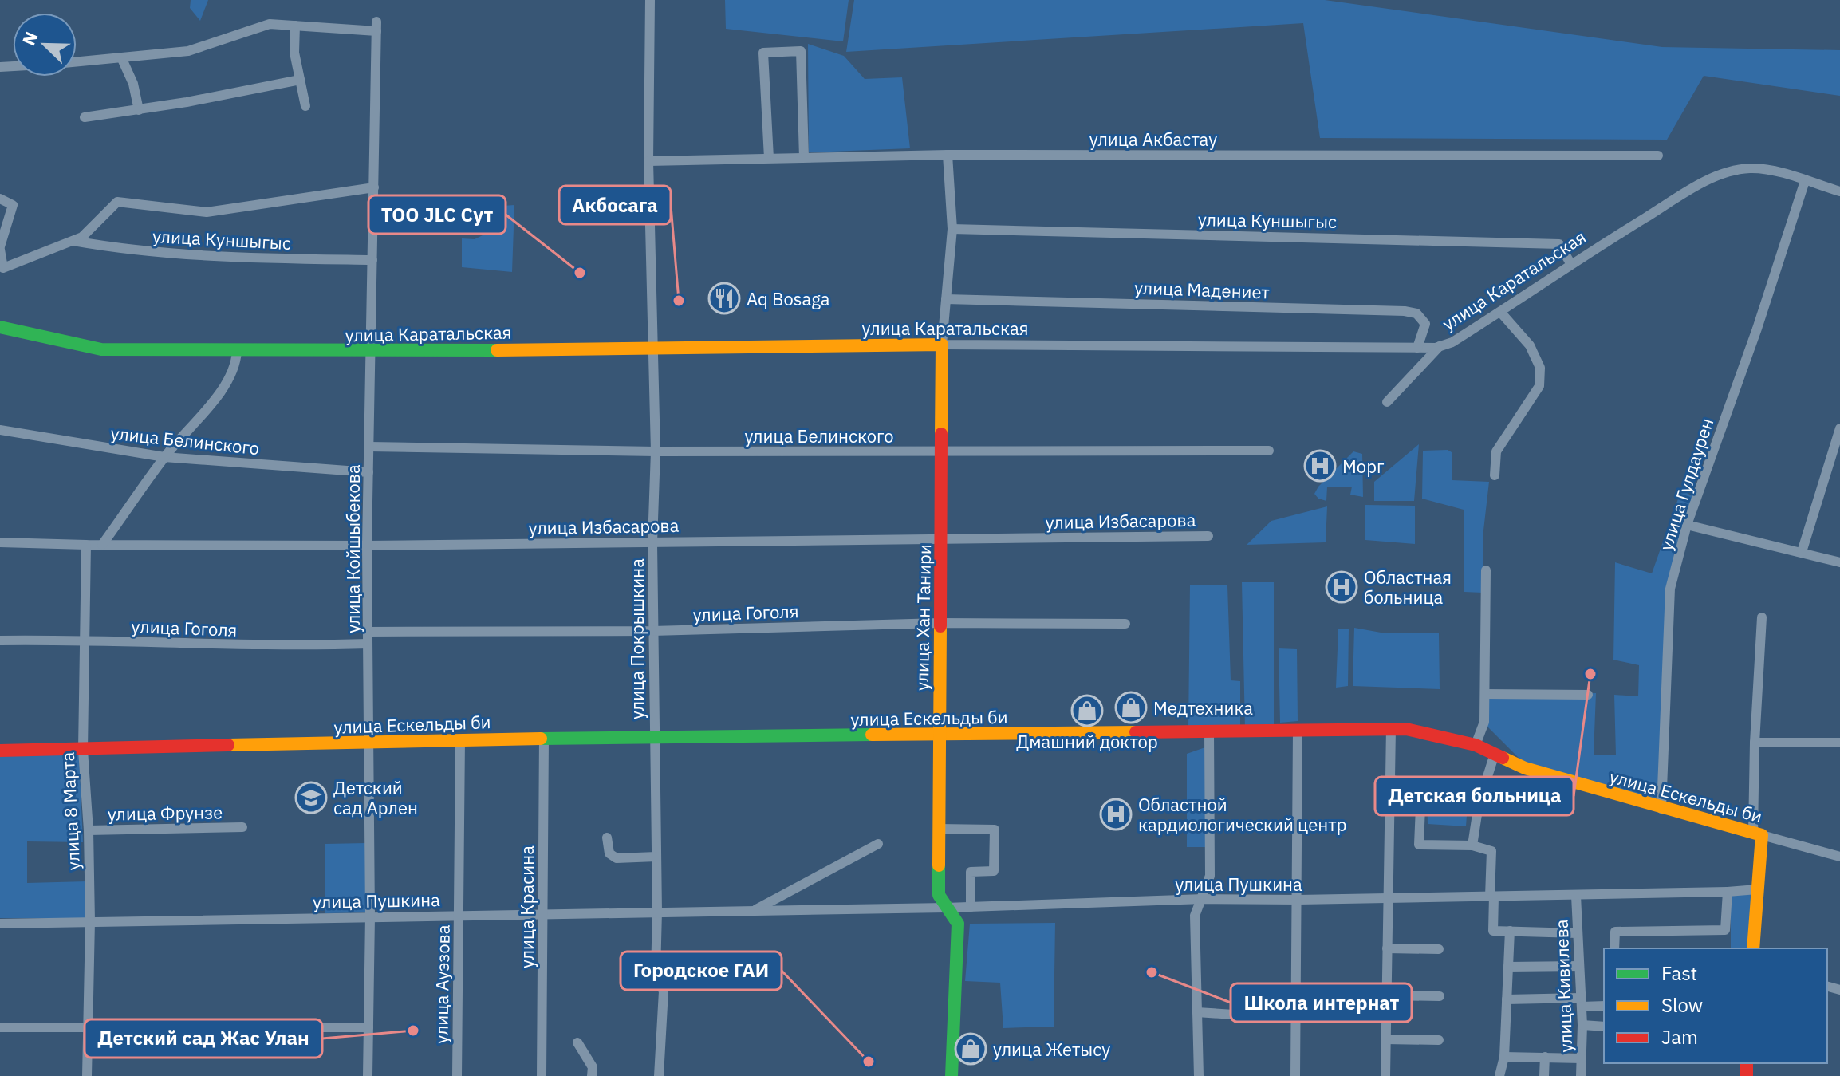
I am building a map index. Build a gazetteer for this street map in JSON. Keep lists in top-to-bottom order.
{
  "streets": {
    "street": [
      "улица Акбастау",
      "улица Куншыгыс",
      "улица Каратальская",
      "улица Мадениет",
      "улица Белинского",
      "улица Гулдаурен",
      "улица Избасарова",
      "улица Койшыбекова",
      "улица Гоголя",
      "улица Хан Танири",
      "улица Покрышкина",
      "улица Ескельды би",
      "улица 8 Марта",
      "улица Фрунзе",
      "улица Пушкина",
      "улица Красина",
      "улица Ауэзова",
      "улица Кивилева"
    ]
  },
  "crossings": [
    ["улица Акбастау", "улица Хан Танири"],
    ["улица Акбастау", "улица Покрышкина"],
    ["улица Куншыгыс", "улица Каратальская"],
    ["улица Куншыгыс", "улица Койшыбекова"],
    ["улица Куншыгыс", "улица Хан Танири"],
    ["улица Каратальская", "улица Мадениет"],
    ["улица Каратальская", "улица Гулдаурен"],
    ["улица Каратальская", "улица Койшыбекова"],
    ["улица Каратальская", "улица Хан Танири"],
    ["улица Каратальская", "улица Покрышкина"],
    ["улица Мадениет", "улица Хан Танири"],
    ["улица Белинского", "улица Койшыбекова"],
    ["улица Белинского", "улица Хан Танири"],
    ["улица Белинского", "улица Покрышкина"],
    ["улица Гулдаурен", "улица Ескельды би"],
    ["улица Избасарова", "улица Койшыбекова"],
    ["улица Избасарова", "улица Хан Танири"],
    ["улица Избасарова", "улица Покрышкина"],
    ["улица Избасарова", "улица 8 Марта"],
    ["улица Койшыбекова", "улица Гоголя"],
    ["улица Койшыбекова", "улица Ескельды би"],
    ["улица Койшыбекова", "улица Пушкина"],
    ["улица Гоголя", "улица Хан Танири"],
    ["улица Гоголя", "улица Покрышкина"],
    ["улица Гоголя", "улица 8 Марта"],
    ["улица Хан Танири", "улица Ескельды би"],
    ["улица Хан Танири", "улица Пушкина"],
    ["улица Покрышкина", "улица Ескельды би"],
    ["улица Покрышкина", "улица Пушкина"],
    ["улица Ескельды би", "улица 8 Марта"],
    ["улица Ескельды би", "улица Красина"],
    ["улица Ескельды би", "улица Ауэзова"],
    ["улица 8 Марта", "улица Фрунзе"],
    ["улица 8 Марта", "улица Пушкина"],
    ["улица Пушкина", "улица Красина"],
    ["улица Пушкина", "улица Ауэзова"],
    ["улица Пушкина", "улица Кивилева"]
  ],
  "places": {
    "other": [
      "ТОО JLC Сут",
      "Акбосага",
      "Детская больница",
      "Школа интернат",
      "Детский сад Жас Улан",
      "Городское ГАИ"
    ],
    "restaurant": ["Aq Bosaga"],
    "hospital": ["Морг", "Областная больница", "Областной кардиологический центр"],
    "shop": ["Медтехника", "Дмашний доктор", "улица Жетысу"],
    "school or university": ["Детский сад Арлен"]
  },
  "legend": ["Fast", "Slow", "Jam"],
  "north": "top left"
}
